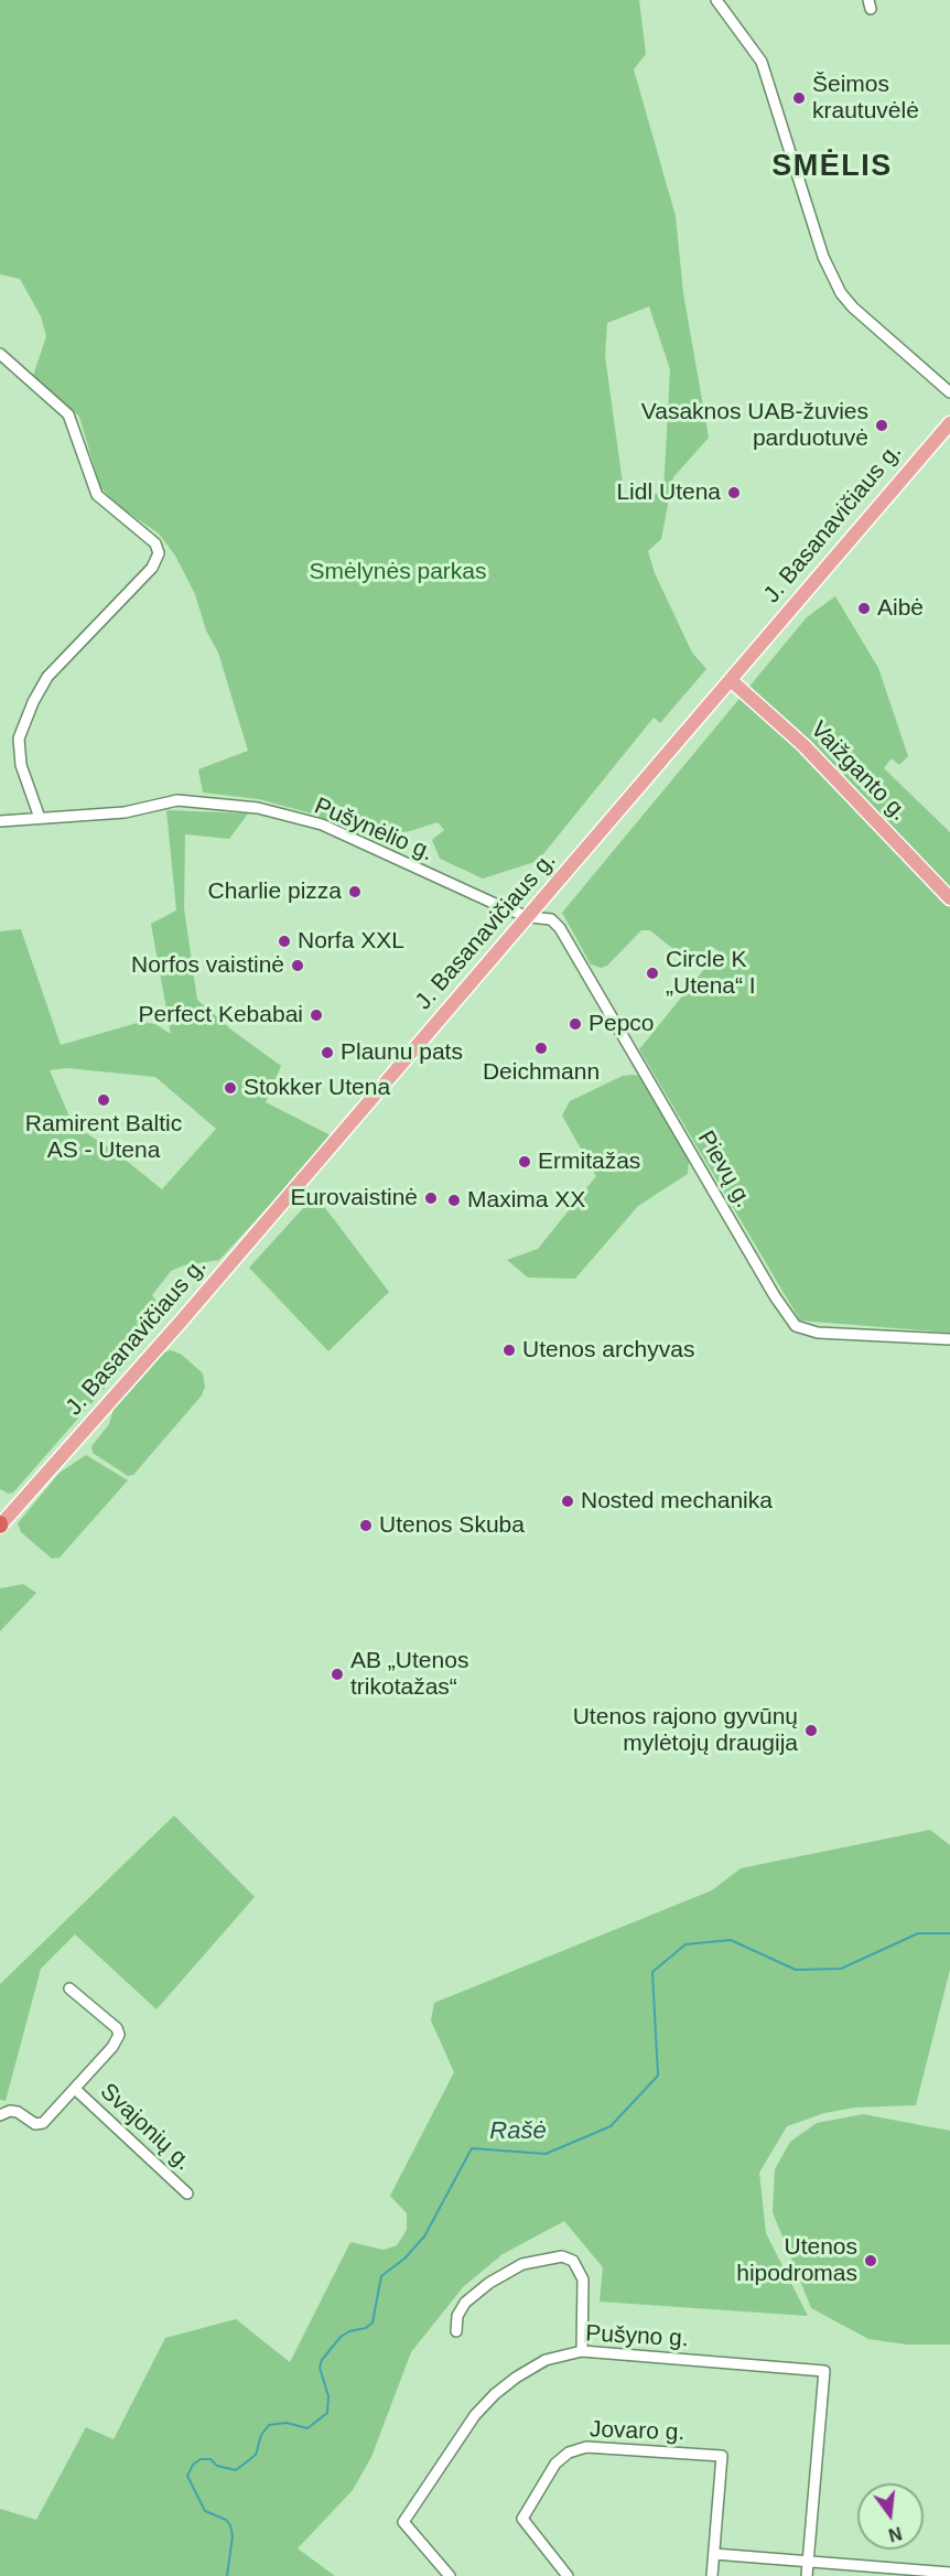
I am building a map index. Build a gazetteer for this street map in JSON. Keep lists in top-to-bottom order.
{
  "streets": {
    "main road": ["J. Basanavičiaus g.", "Vaižganto g."],
    "street": [
      "Pušynėlio g.",
      "Pievų g.",
      "Svajonių g.",
      "Pušyno g.",
      "Jovaro g."
    ]
  },
  "crossings": [
    ["J. Basanavičiaus g.", "Vaižganto g."],
    ["J. Basanavičiaus g.", "Pušynėlio g."],
    ["J. Basanavičiaus g.", "Pievų g."],
    ["Pušynėlio g.", "Pievų g."]
  ],
  "districts": ["SMĖLIS"],
  "water": ["Rašė"],
  "parks": ["Smėlynės parkas"],
  "places": [
    "Šeimos krautuvėlė",
    "Vasaknos UAB-žuvies parduotuvė",
    "Lidl Utena",
    "Aibė",
    "Charlie pizza",
    "Norfa XXL",
    "Norfos vaistinė",
    "Circle K „Utena“ I",
    "Perfect Kebabai",
    "Pepco",
    "Deichmann",
    "Plaunu pats",
    "Stokker Utena",
    "Ramirent Baltic AS - Utena",
    "Ermitažas",
    "Eurovaistinė",
    "Maxima XX",
    "Utenos archyvas",
    "Nosted mechanika",
    "Utenos Skuba",
    "AB „Utenos trikotažas“",
    "Utenos rajono gyvūnų mylėtojų draugija",
    "Utenos hipodromas"
  ],
  "north": "bottom"
}
